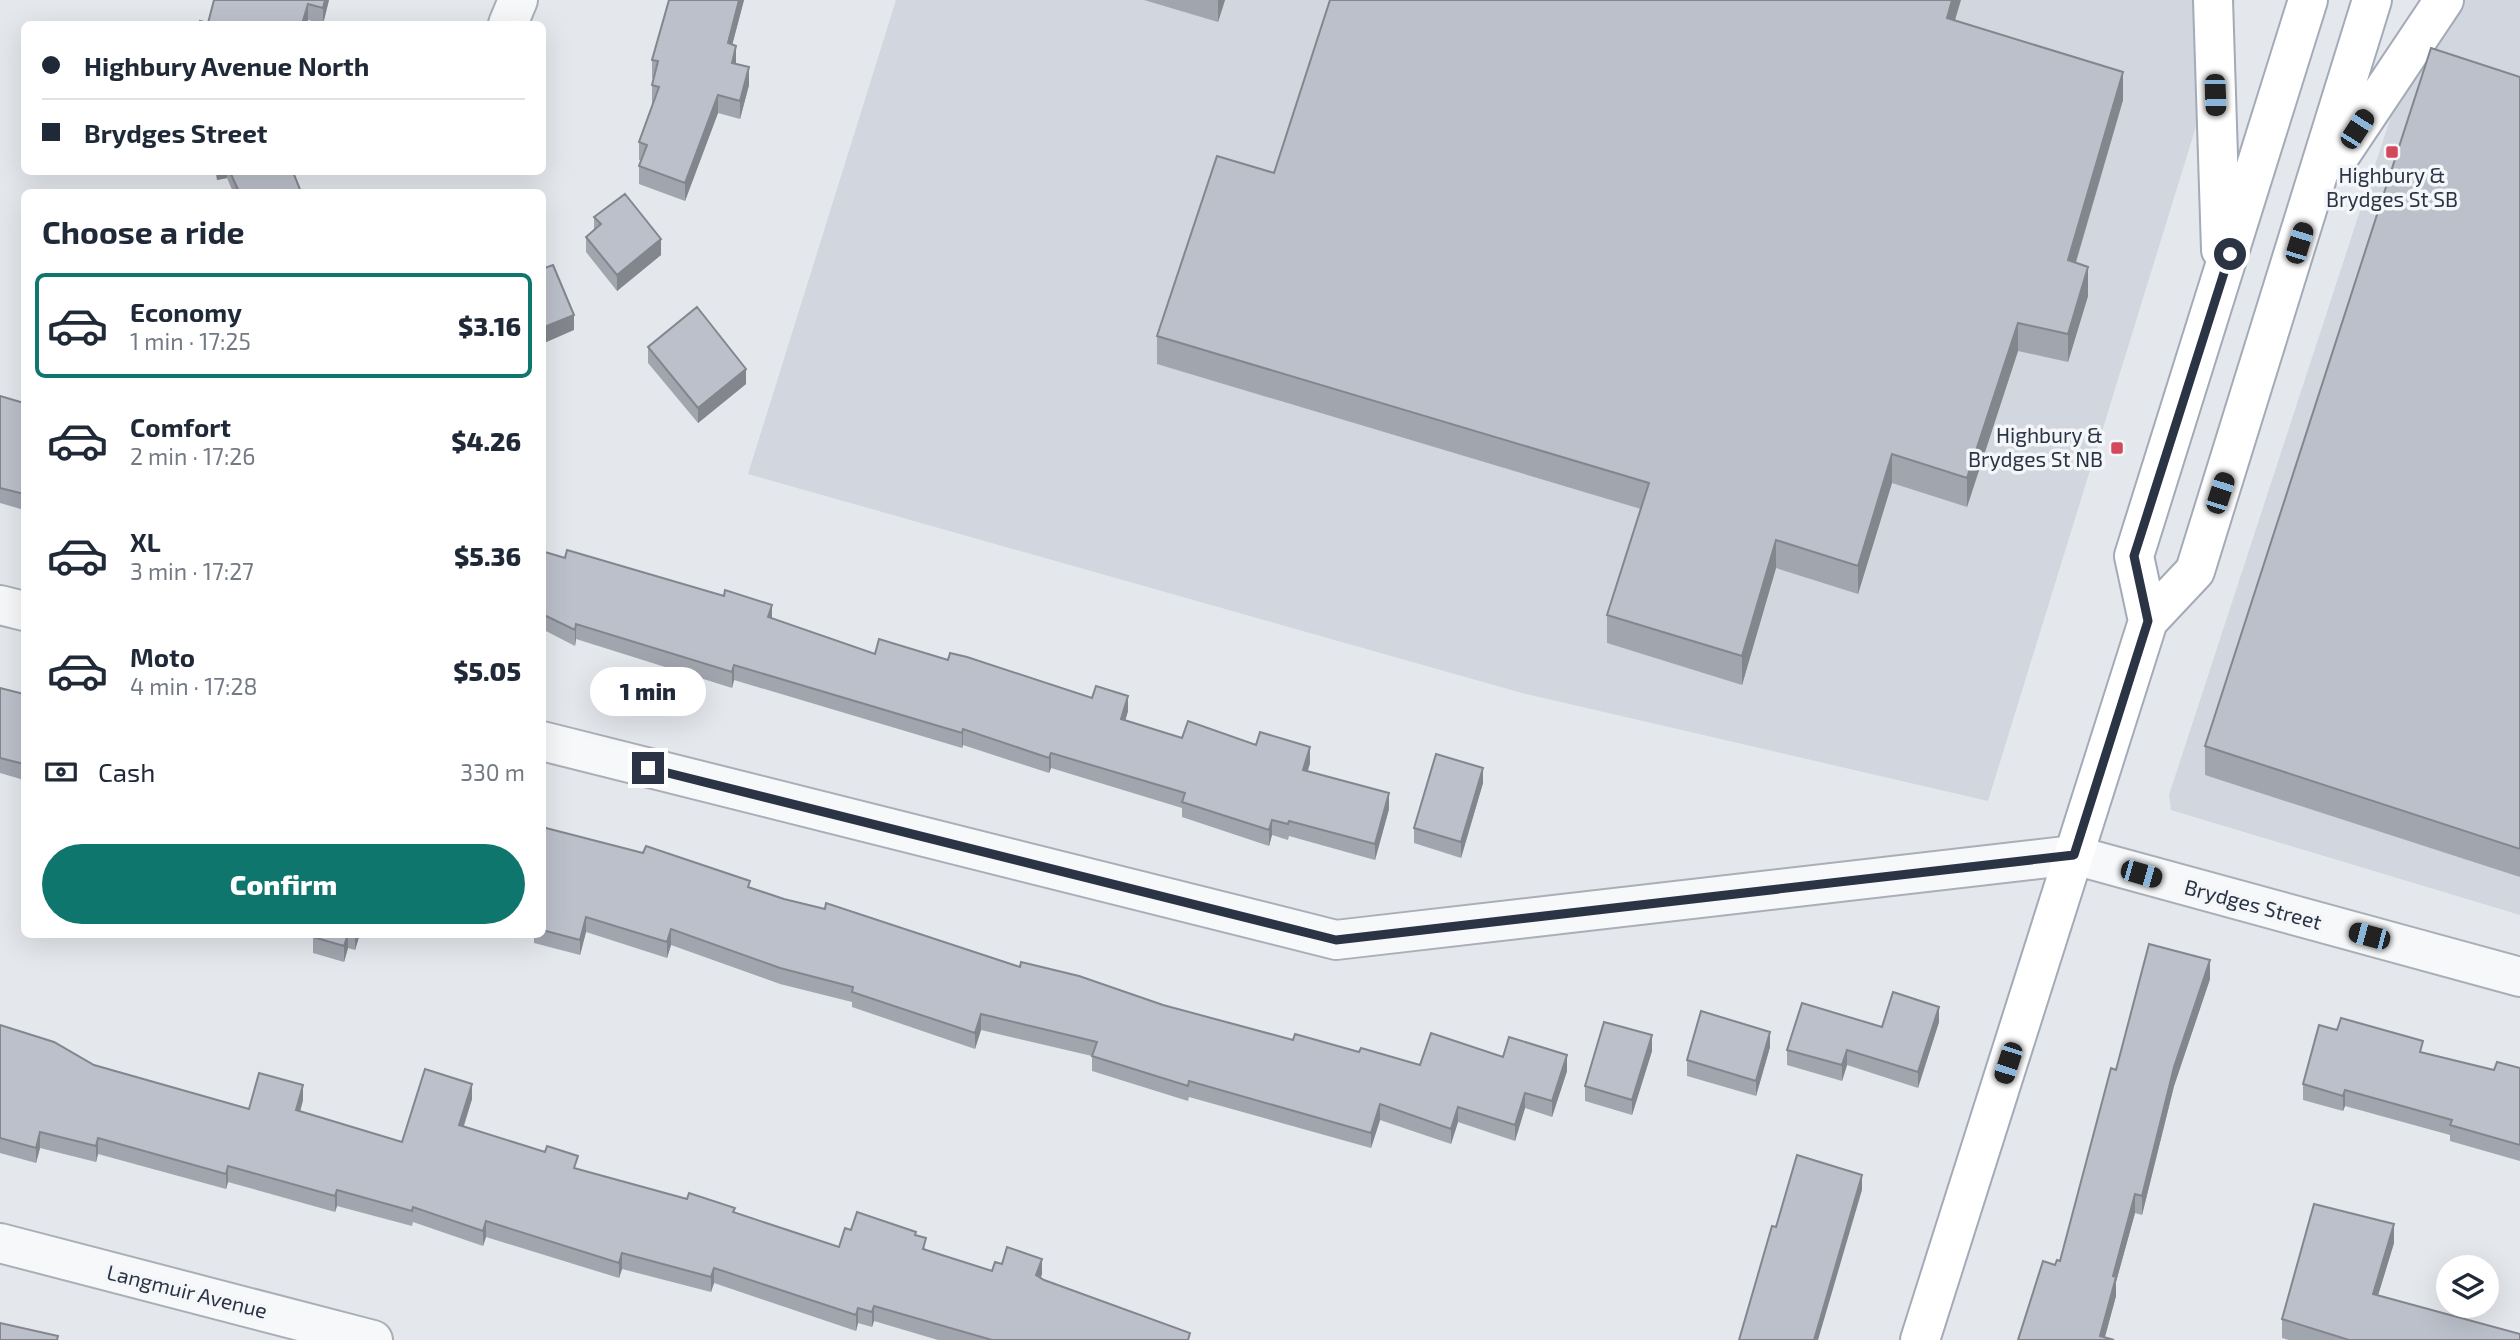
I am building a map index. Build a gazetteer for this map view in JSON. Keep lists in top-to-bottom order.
{
  "streets": {
    "street": ["Brydges Street", "Langmuir Avenue"]
  },
  "places": {
    "transit": ["Highbury & Brydges St SB", "Highbury & Brydges St NB"]
  },
  "page": {
    "banner": ["Highbury Avenue North", "Brydges Street"],
    "heading": "Choose a ride",
    "list": [
      {
        "name": "Economy",
        "note": "1 min · 17:25",
        "value": "$3.16"
      },
      {
        "name": "Comfort",
        "note": "2 min · 17:26",
        "value": "$4.26"
      },
      {
        "name": "XL",
        "note": "3 min · 17:27",
        "value": "$5.36"
      },
      {
        "name": "Moto",
        "note": "4 min · 17:28",
        "value": "$5.05"
      }
    ],
    "bubble": "1 min",
    "pay": ["Cash", "330 m"],
    "buttons": "Confirm"
  }
}
